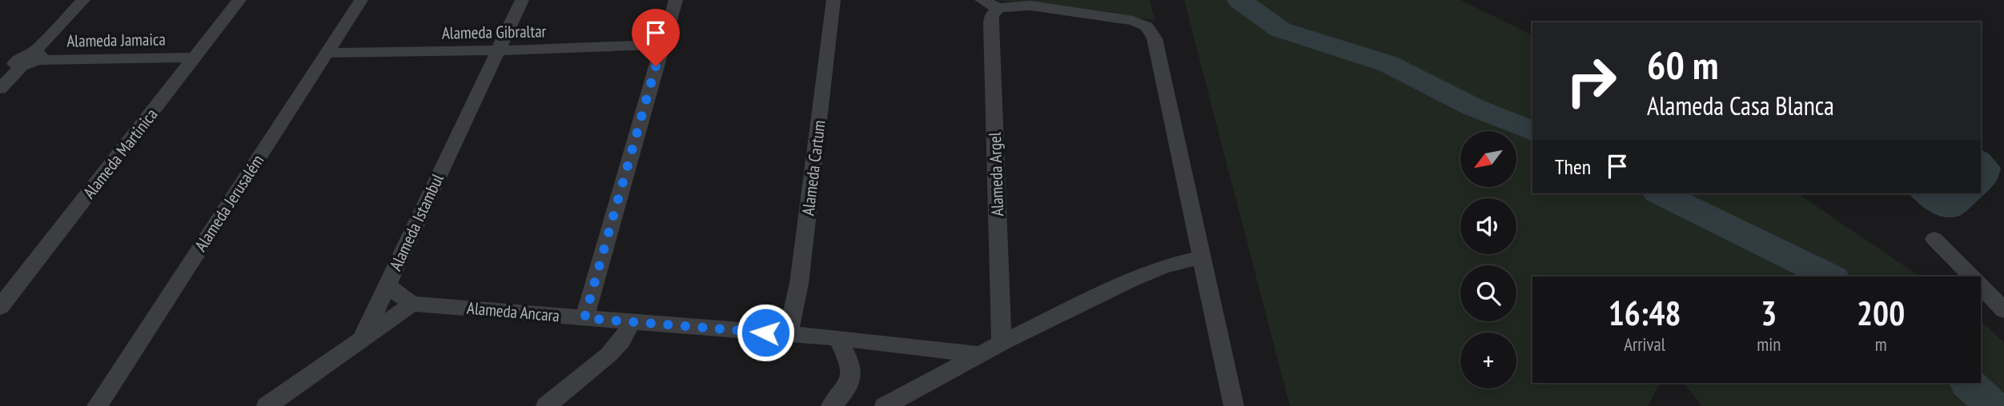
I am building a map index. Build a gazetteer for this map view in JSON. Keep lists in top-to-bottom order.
{
  "streets": {
    "street": [
      "Alameda Gibraltar",
      "Alameda Jamaica",
      "Alameda Martinica",
      "Alameda Cartum",
      "Alameda Argel",
      "Alameda Jerusalém",
      "Alameda Istambul",
      "Alameda Ancara"
    ]
  },
  "crossings": [
    ["Alameda Gibraltar", "Alameda Jerusalém"],
    ["Alameda Gibraltar", "Alameda Istambul"],
    ["Alameda Jamaica", "Alameda Martinica"],
    ["Alameda Cartum", "Alameda Ancara"]
  ],
  "north": "bottom left",
  "page": {
    "turn": ["60 m", "Alameda Casa Blanca"],
    "map_buttons": "+",
    "then": "Then",
    "eta": [
      "16:48",
      "Arrival",
      "3",
      "min",
      "200",
      "m"
    ]
  }
}
